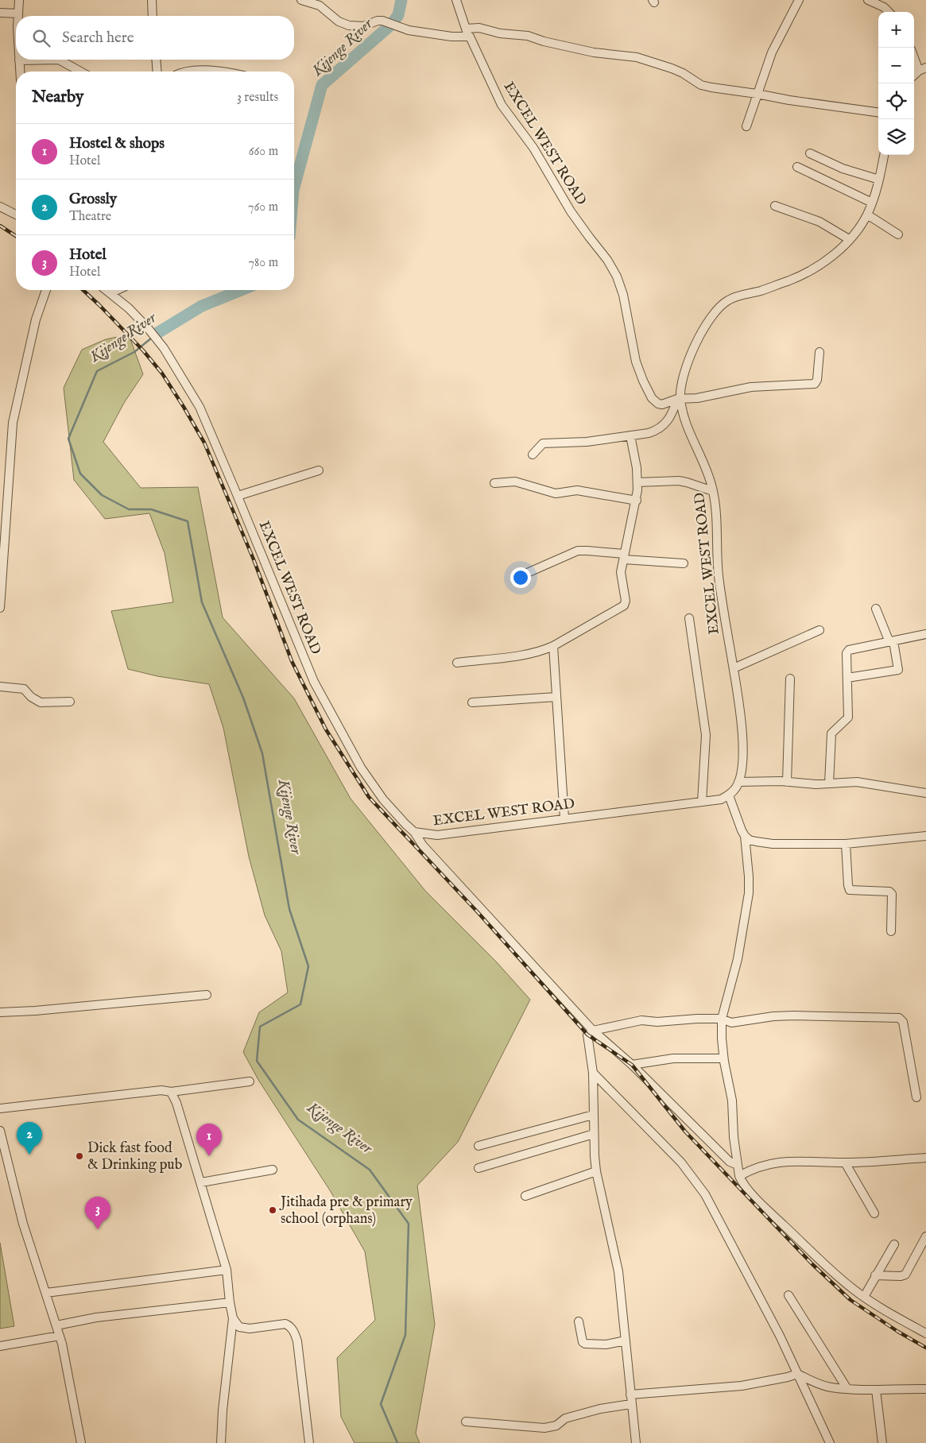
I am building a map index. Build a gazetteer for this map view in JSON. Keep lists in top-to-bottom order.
{
  "streets": {
    "street": ["EXCEL WEST ROAD"]
  },
  "water": ["Kijenge River"],
  "places": ["Dick fast food & Drinking pub", "Jitihada pre & primary school (orphans)"],
  "page": {
    "map_buttons": ["+", "−"],
    "search": "Search here",
    "heading": ["Nearby", "3 results"],
    "list": [
      {
        "mark": "1",
        "name": "Hostel & shops",
        "note": "Hotel",
        "value": "660 m"
      },
      {
        "mark": "2",
        "name": "Grossly",
        "note": "Theatre",
        "value": "760 m"
      },
      {
        "mark": "3",
        "name": "Hotel",
        "note": "Hotel",
        "value": "780 m"
      }
    ],
    "pins": ["2", "1", "3"]
  }
}
